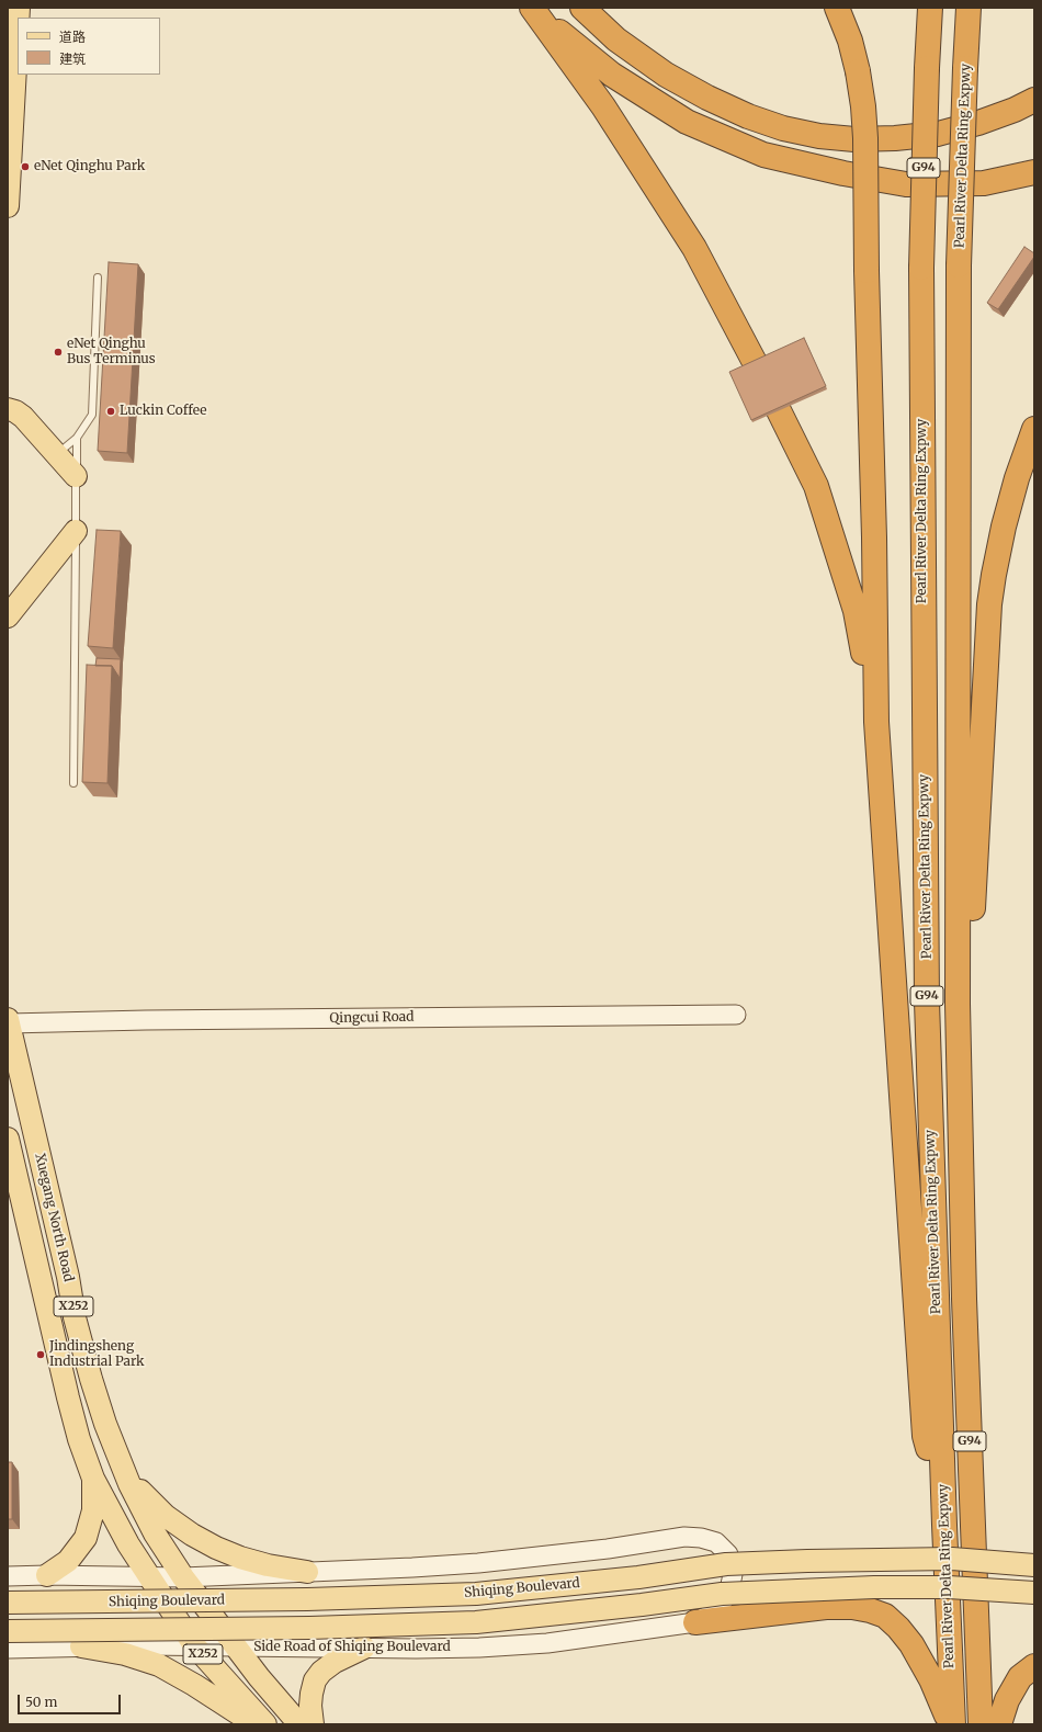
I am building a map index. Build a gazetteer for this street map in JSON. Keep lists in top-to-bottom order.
{
  "streets": {
    "highway": ["Pearl River Delta Ring Expwy", "G94"],
    "main road": [
      "Qingcui Road",
      "Xuegang North Road",
      "X252",
      "Shiqing Boulevard",
      "Side Road of Shiqing Boulevard"
    ]
  },
  "crossings": [
    ["Qingcui Road", "Xuegang North Road"],
    ["Xuegang North Road", "Side Road of Shiqing Boulevard"]
  ],
  "places": [
    "eNet Qinghu Park",
    "eNet Qinghu Bus Terminus",
    "Luckin Coffee",
    "Jindingsheng Industrial Park"
  ],
  "legend": ["道路", "建筑"],
  "scale_bar": "50 m"
}
